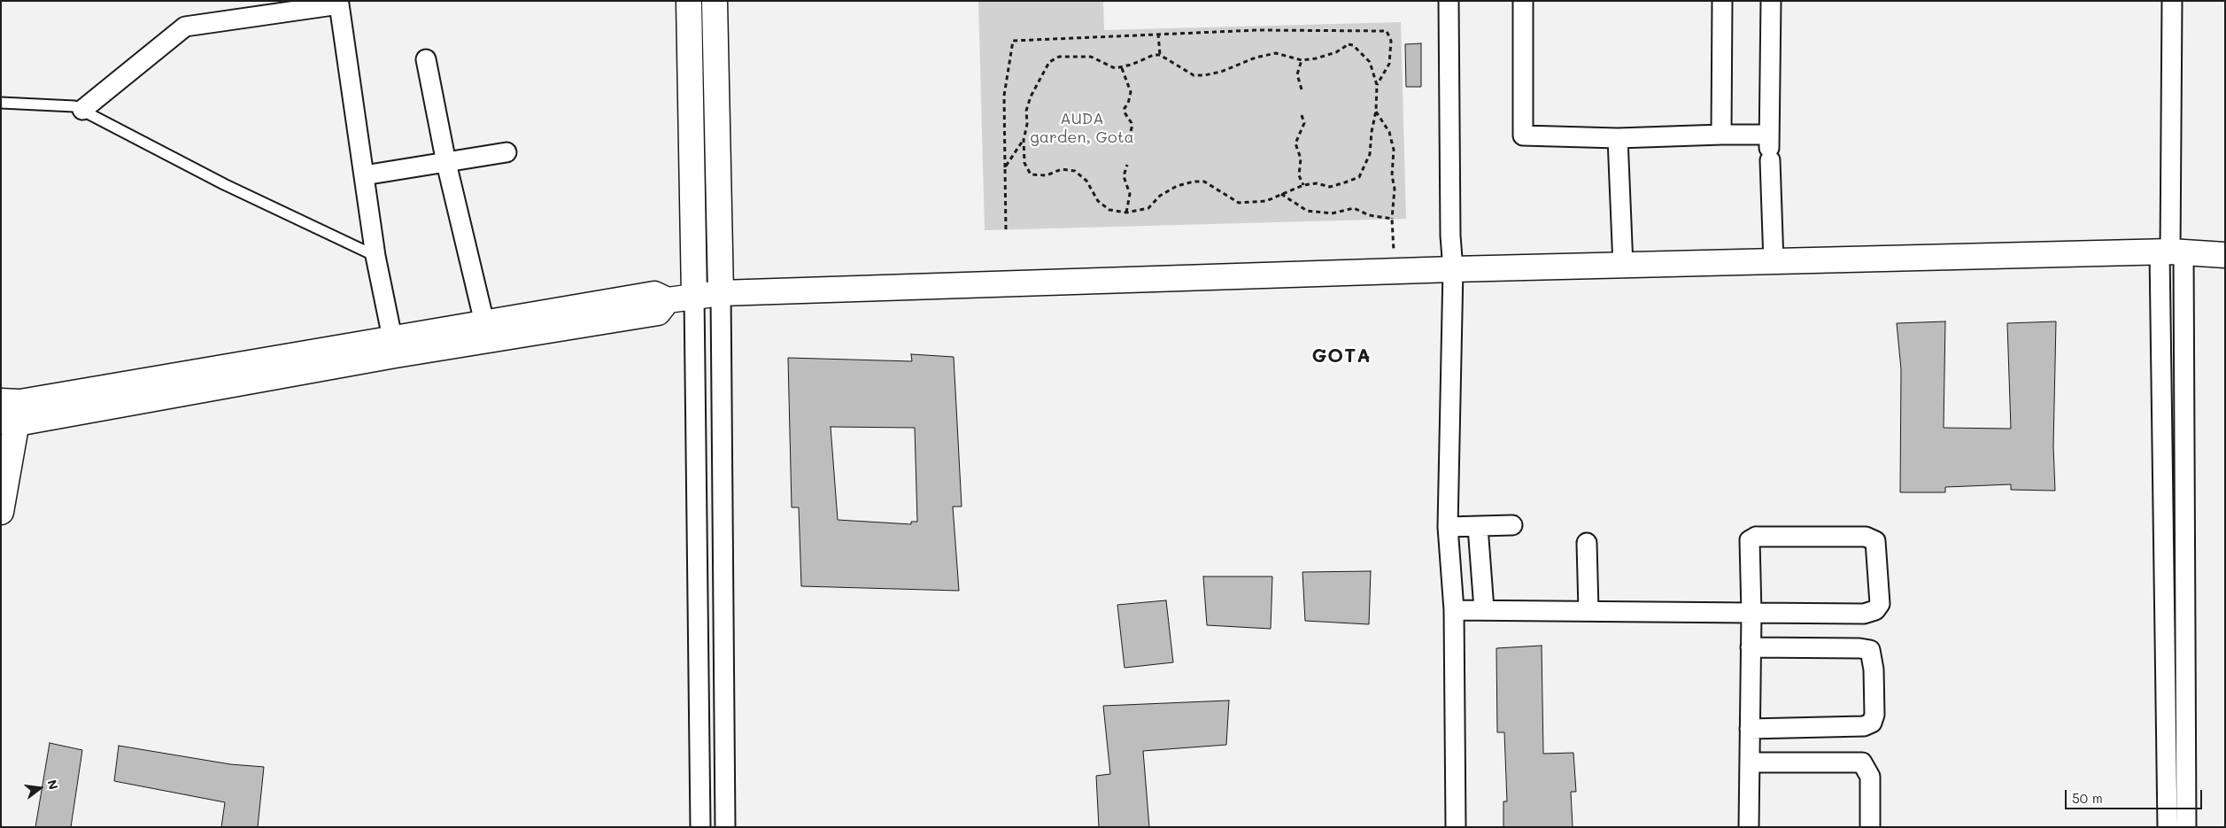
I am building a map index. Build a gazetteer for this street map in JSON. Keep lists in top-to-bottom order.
{
  "districts": ["GOTA"],
  "parks": ["AUDA garden, Gota"],
  "scale_bar": "50 m",
  "north": "right"
}
